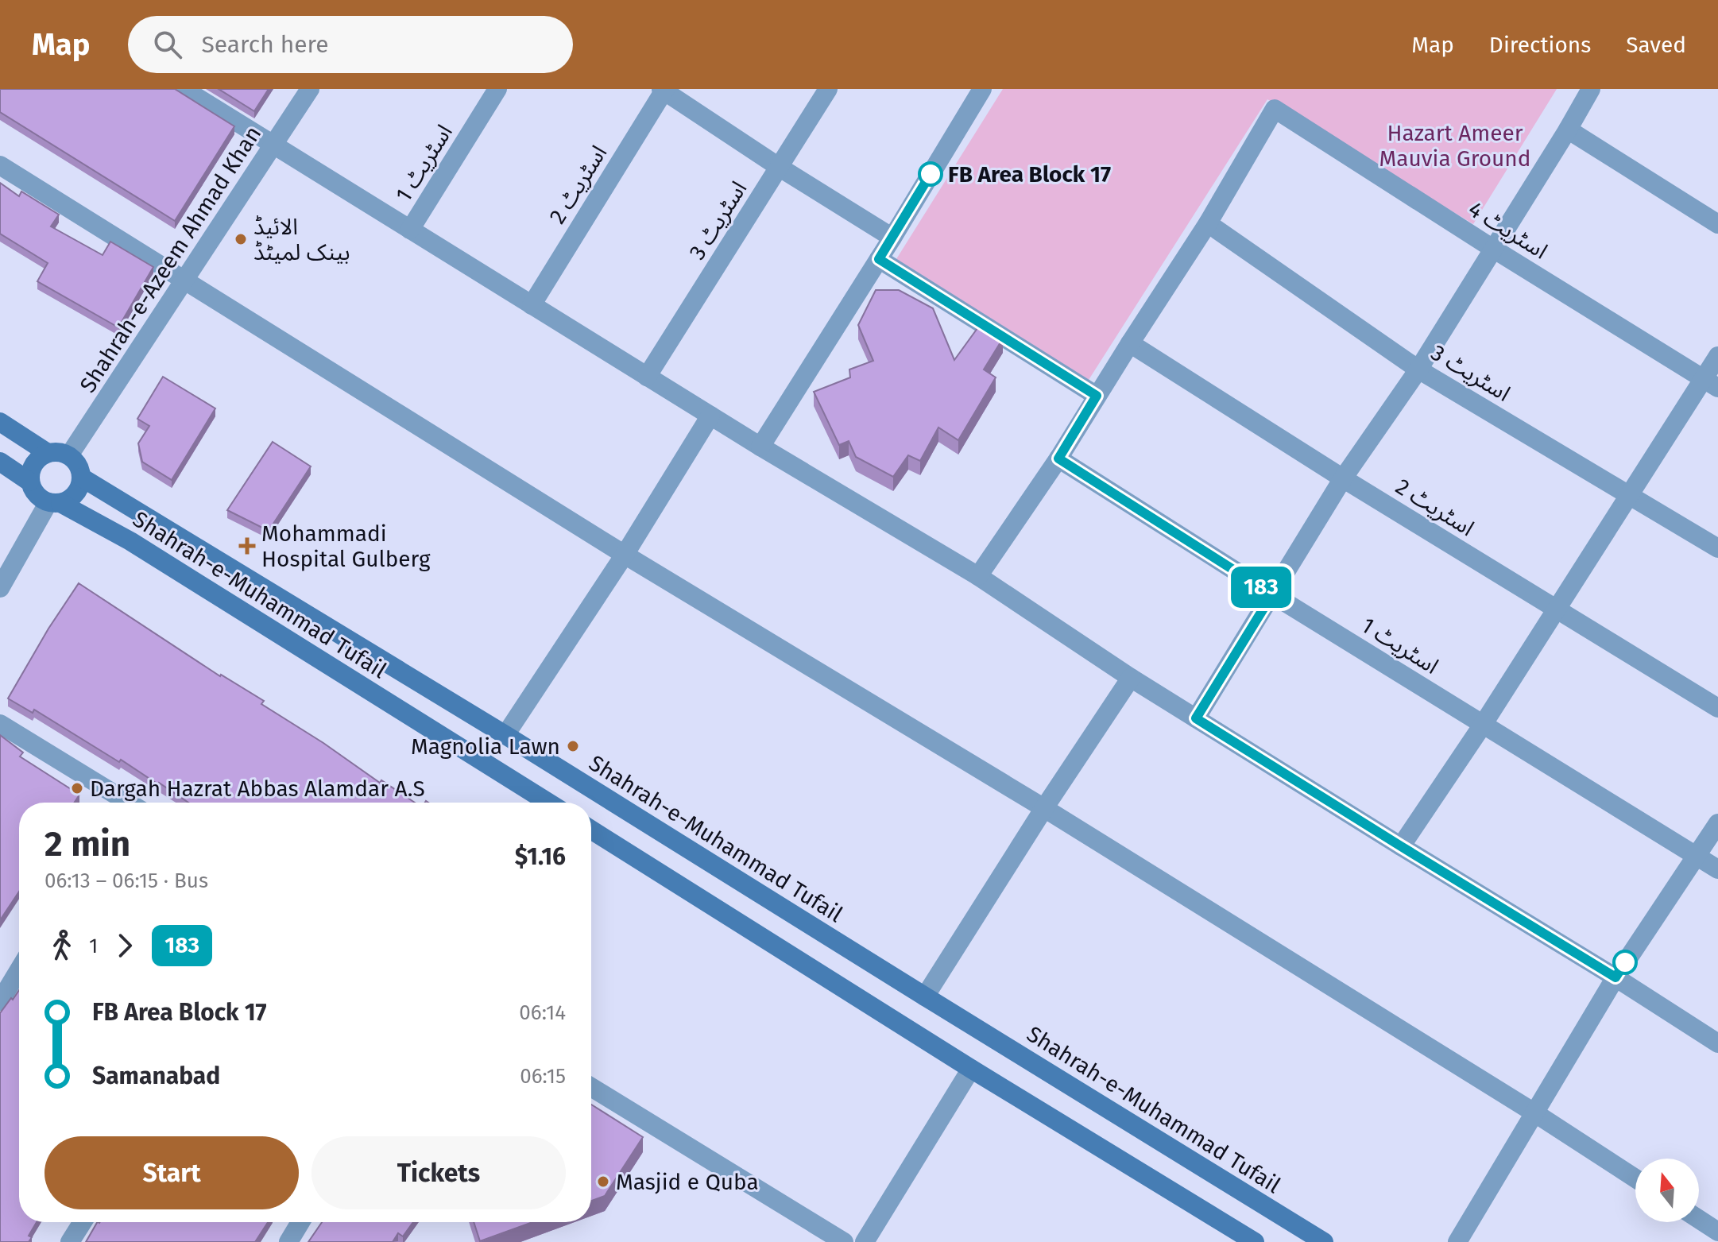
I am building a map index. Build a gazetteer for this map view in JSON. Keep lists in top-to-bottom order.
{
  "streets": {
    "main road": ["Shahrah-e-Muhammad Tufail"],
    "street": [
      "اسٹریٹ 1",
      "اسٹریٹ 2",
      "اسٹریٹ 3",
      "اسٹریٹ 4",
      "Shahrah-e-Azeem Ahmad Khan"
    ]
  },
  "crossings": [
    ["اسٹریٹ 3", "اسٹریٹ 4"],
    ["Shahrah-e-Azeem Ahmad Khan", "Shahrah-e-Muhammad Tufail"]
  ],
  "parks": ["Hazart Ameer Mauvia Ground"],
  "places": {
    "other": [
      "FB Area Block 17",
      "الائیڈ بینک لمیٹڈ",
      "Magnolia Lawn",
      "Dargah Hazrat Abbas Alamdar A.S",
      "Masjid e Quba"
    ],
    "health": ["Mohammadi Hospital Gulberg"]
  },
  "lines": ["bus line 183"],
  "north": "top",
  "page": {
    "header": "Map",
    "search": "Search here",
    "nav": ["Map", "Directions", "Saved"],
    "on_map": "183",
    "heading": ["2 min", "06:13 – 06:15 · Bus", "$1.16"],
    "legs": ["1", "183"],
    "list": [
      {
        "name": "FB Area Block 17",
        "value": "06:14"
      },
      {
        "name": "Samanabad",
        "value": "06:15"
      }
    ],
    "buttons": ["Start", "Tickets"]
  }
}
